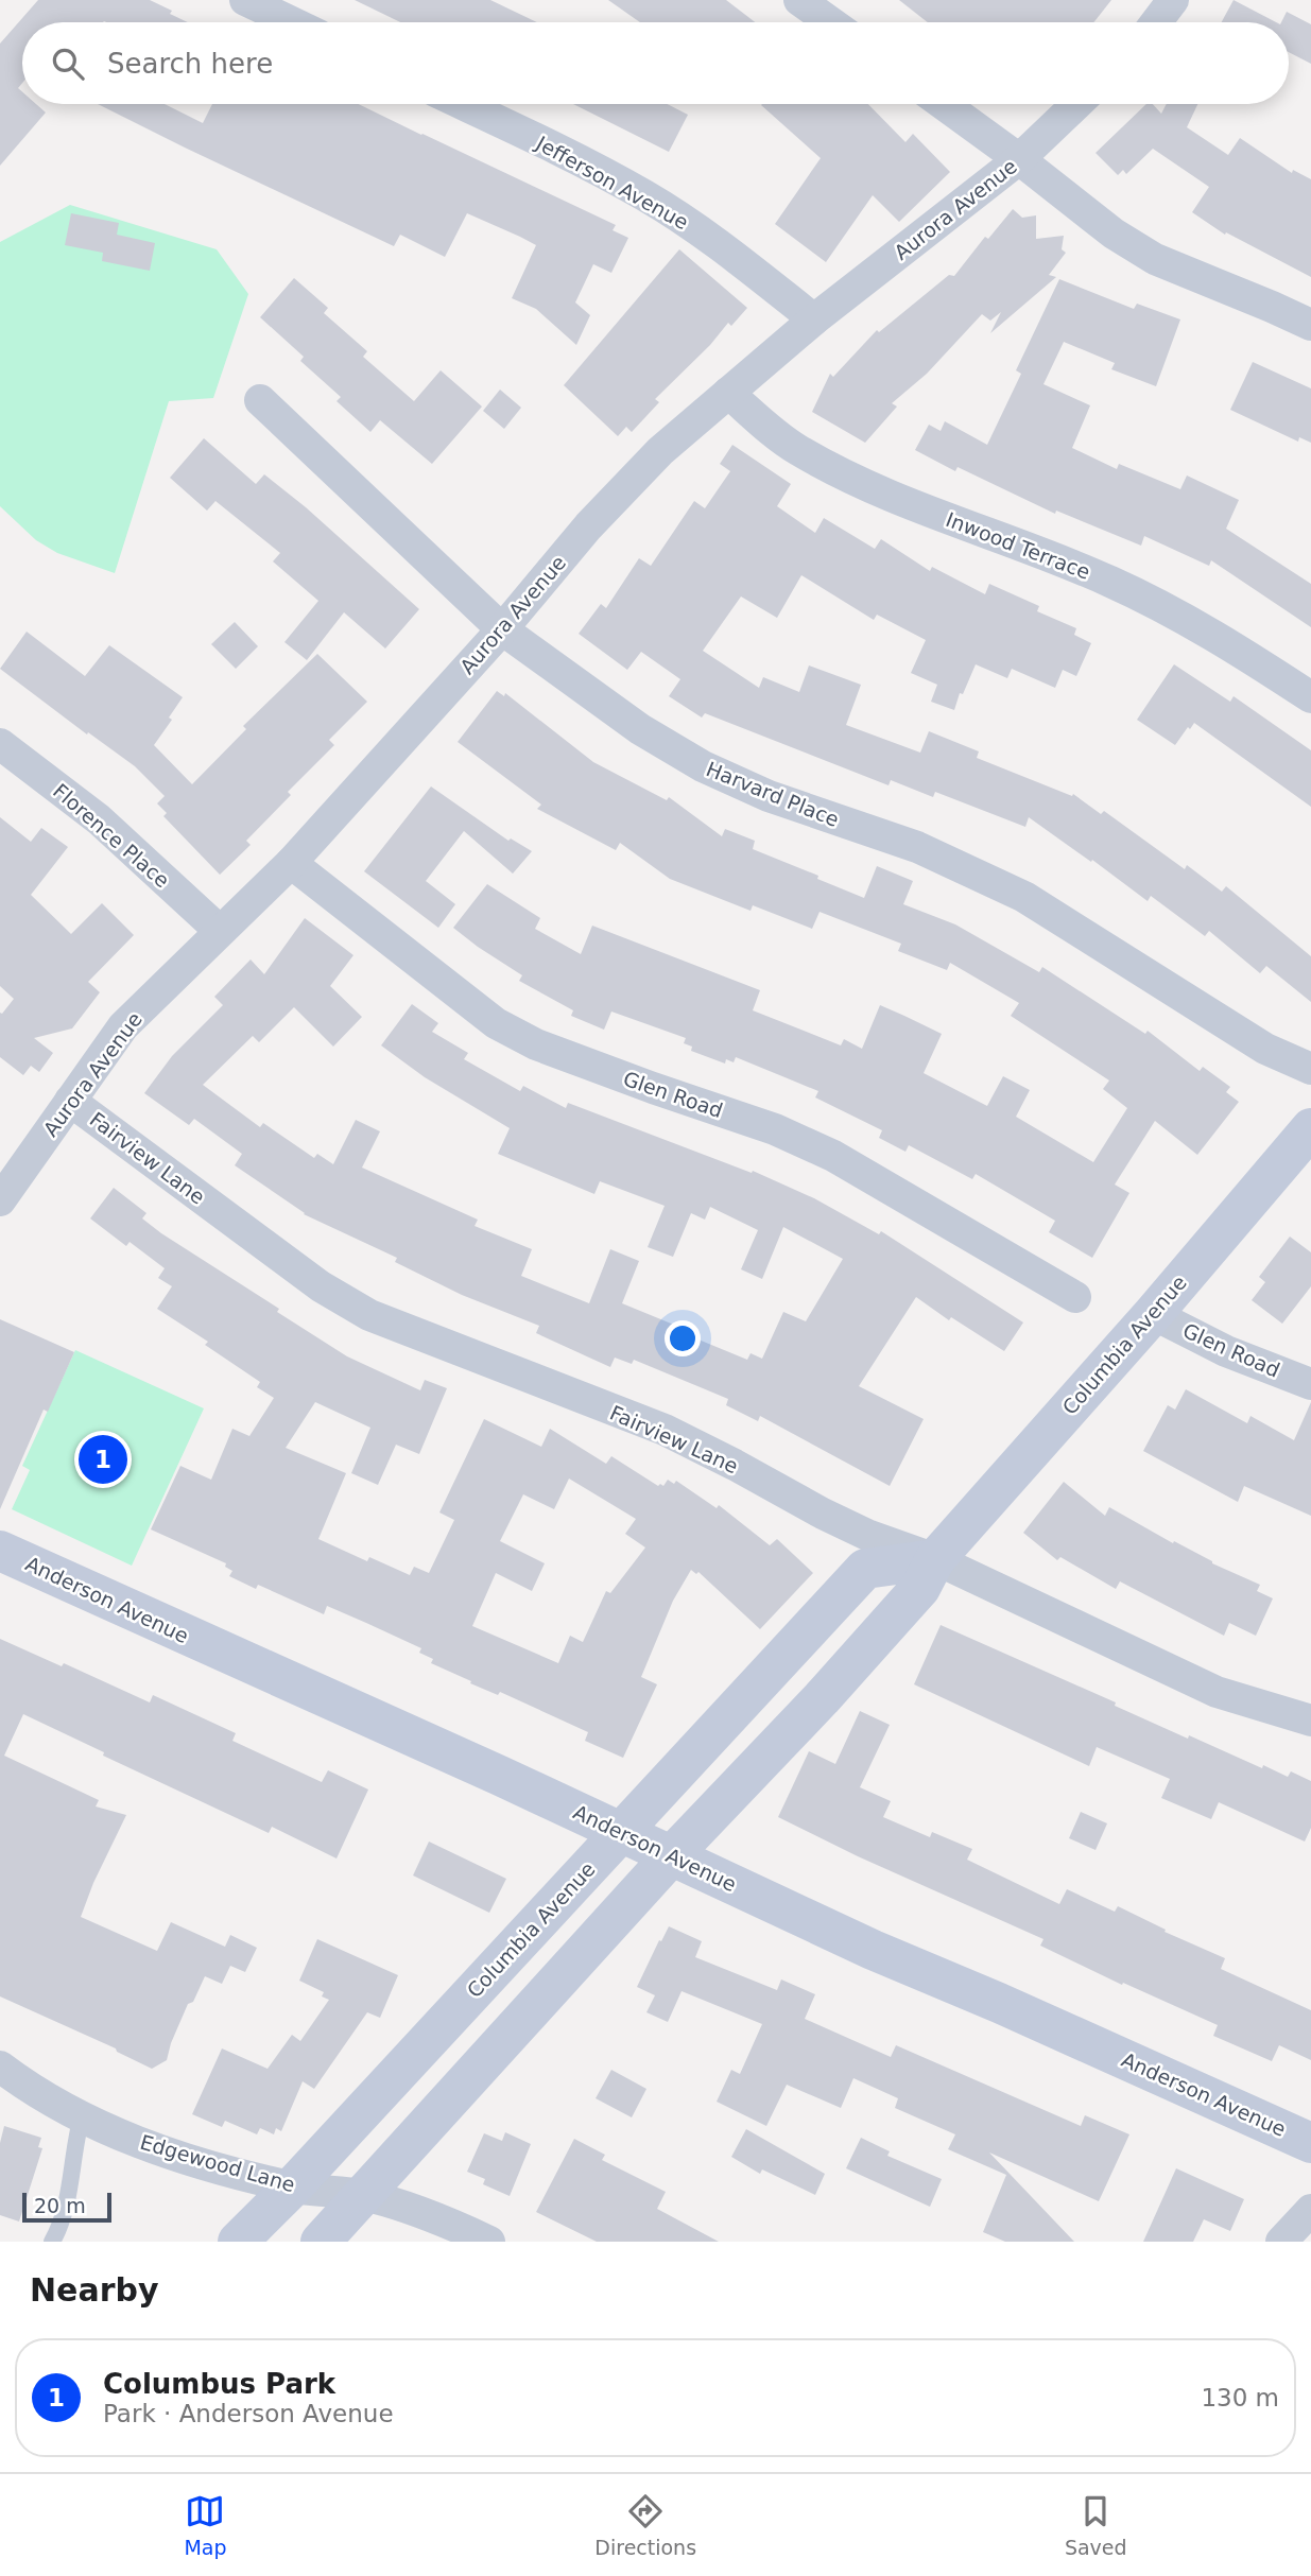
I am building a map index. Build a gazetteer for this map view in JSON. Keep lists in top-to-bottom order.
{
  "streets": {
    "street": [
      "Jefferson Avenue",
      "Aurora Avenue",
      "Inwood Terrace",
      "Harvard Place",
      "Florence Place",
      "Glen Road",
      "Fairview Lane",
      "Columbia Avenue",
      "Anderson Avenue",
      "Edgewood Lane"
    ]
  },
  "crossings": [
    ["Jefferson Avenue", "Aurora Avenue"],
    ["Aurora Avenue", "Inwood Terrace"],
    ["Aurora Avenue", "Harvard Place"],
    ["Aurora Avenue", "Florence Place"],
    ["Aurora Avenue", "Glen Road"],
    ["Aurora Avenue", "Fairview Lane"],
    ["Glen Road", "Columbia Avenue"],
    ["Fairview Lane", "Columbia Avenue"],
    ["Columbia Avenue", "Anderson Avenue"],
    ["Columbia Avenue", "Edgewood Lane"]
  ],
  "scale_bar": "20 m",
  "page": {
    "search": "Search here",
    "pins": "1",
    "scale": "20 m",
    "heading": "Nearby",
    "list": [
      {
        "mark": "1",
        "name": "Columbus Park",
        "note": "Park · Anderson Avenue",
        "value": "130 m"
      }
    ],
    "nav": ["Map", "Directions", "Saved"]
  }
}
